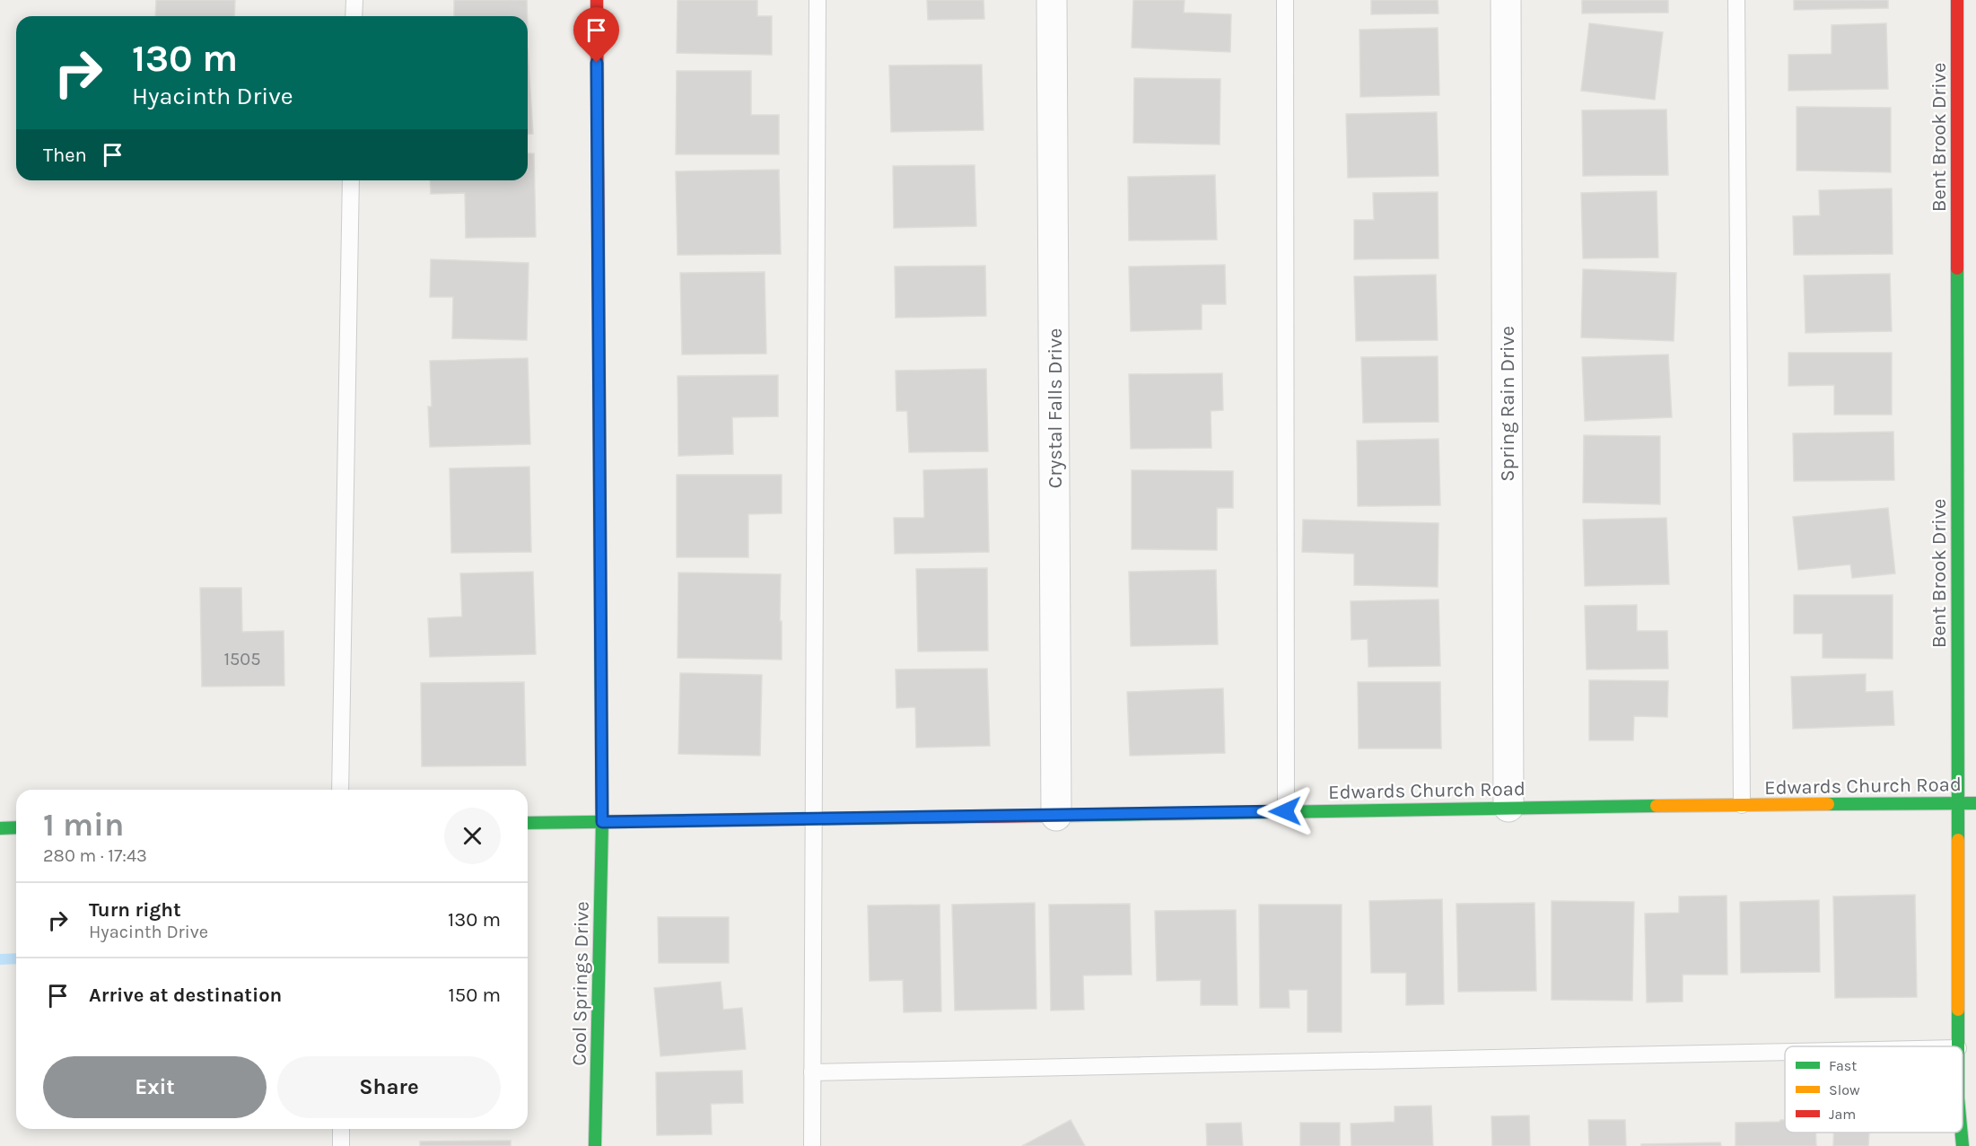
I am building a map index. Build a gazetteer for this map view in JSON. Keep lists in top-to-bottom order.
{
  "streets": {
    "street": [
      "Bent Brook Drive",
      "Spring Rain Drive",
      "Crystal Falls Drive",
      "Edwards Church Road",
      "Cool Springs Drive"
    ]
  },
  "crossings": [
    ["Bent Brook Drive", "Edwards Church Road"],
    ["Spring Rain Drive", "Edwards Church Road"],
    ["Crystal Falls Drive", "Edwards Church Road"],
    ["Edwards Church Road", "Cool Springs Drive"]
  ],
  "house_numbers": ["1505"],
  "legend": ["Fast", "Slow", "Jam"],
  "page": {
    "turn": ["130 m", "Hyacinth Drive"],
    "then": "Then",
    "heading": ["1 min", "280 m · 17:43"],
    "list": [
      {
        "name": "Turn right",
        "note": "Hyacinth Drive",
        "value": "130 m"
      },
      {
        "name": "Arrive at destination",
        "value": "150 m"
      }
    ],
    "buttons": ["Exit", "Share"]
  }
}
